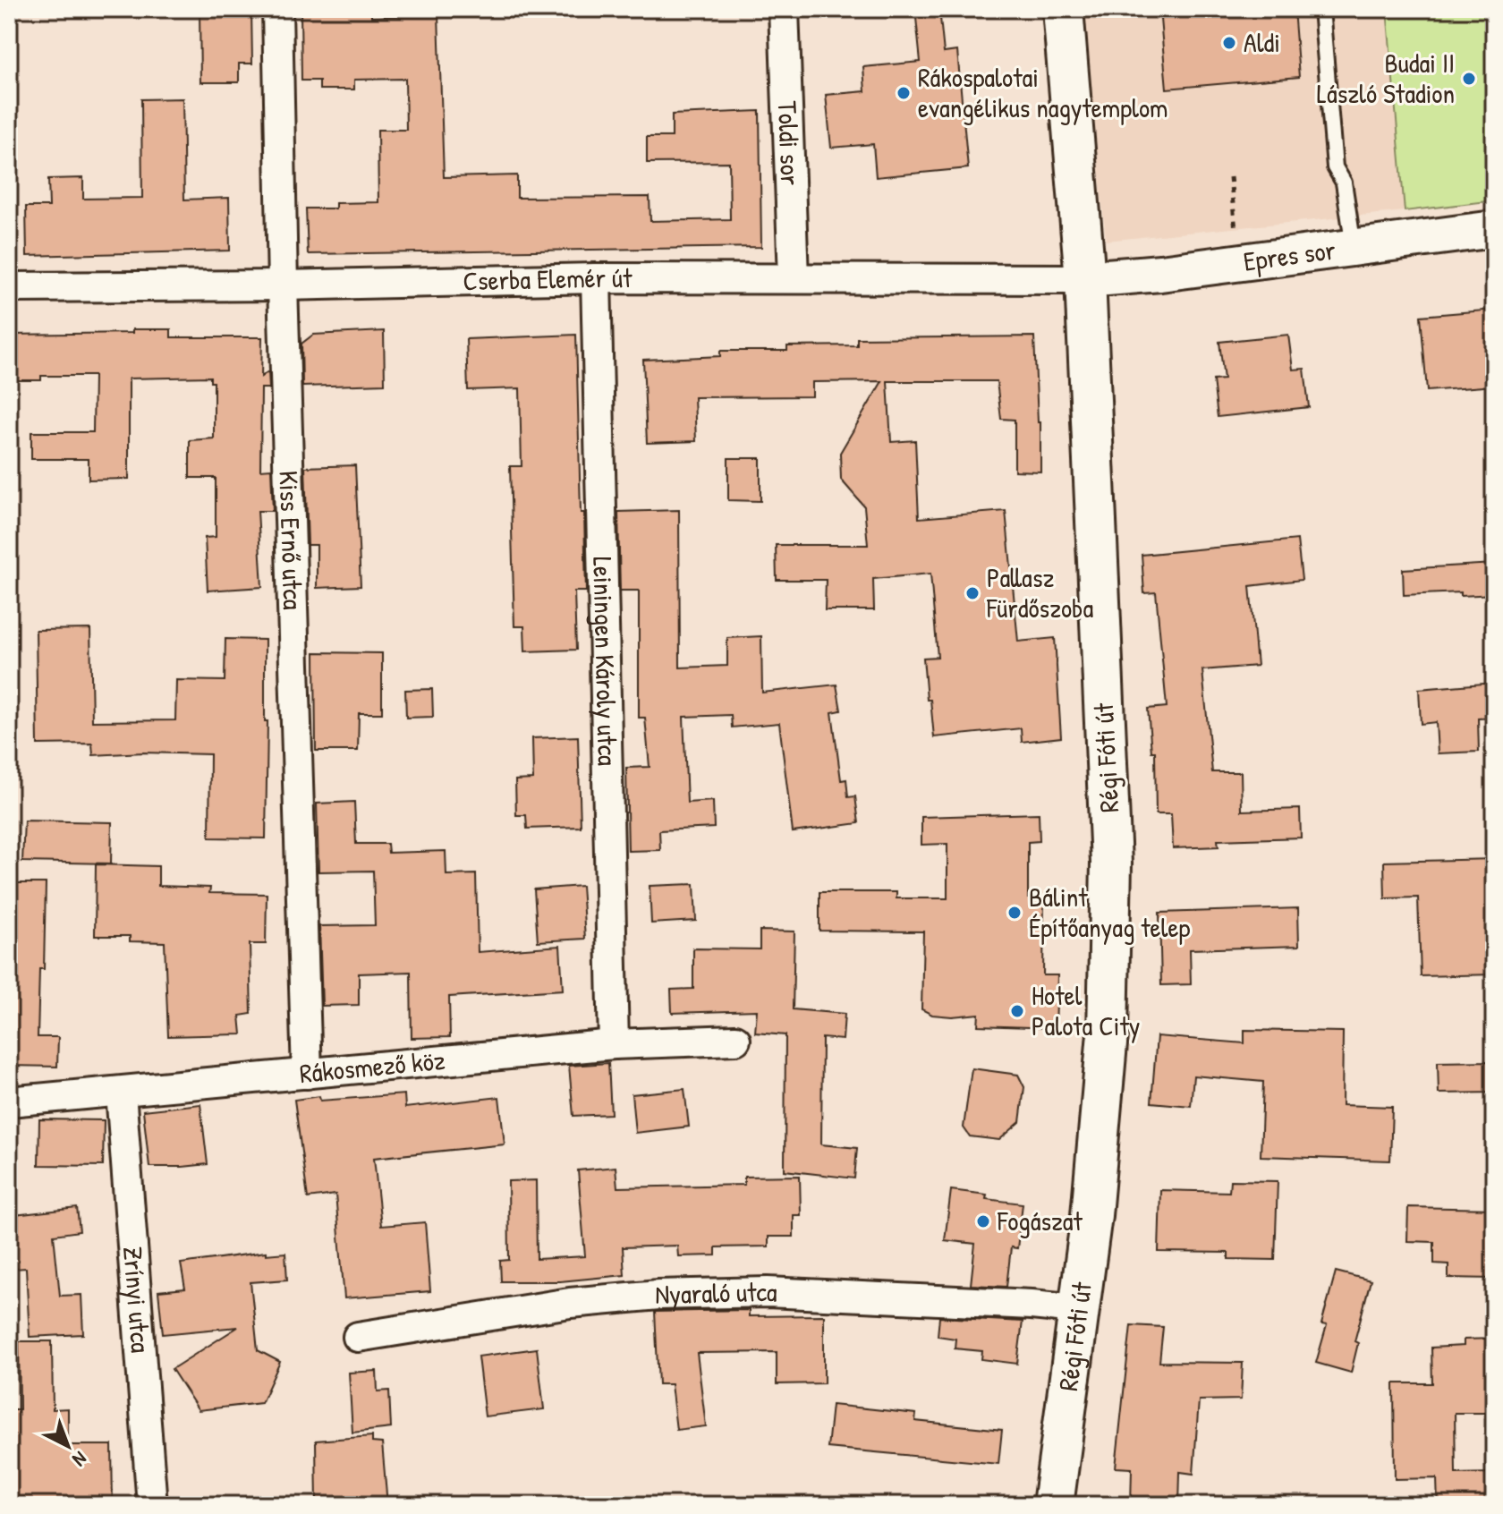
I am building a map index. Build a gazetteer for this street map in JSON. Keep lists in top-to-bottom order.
{
  "streets": {
    "main road": ["Régi Fóti út"],
    "street": [
      "Toldi sor",
      "Epres sor",
      "Cserba Elemér út",
      "Kiss Ernő utca",
      "Leiningen Károly utca",
      "Rákosmező köz",
      "Nyaraló utca",
      "Zrínyi utca"
    ]
  },
  "crossings": [
    ["Toldi sor", "Cserba Elemér út"],
    ["Epres sor", "Cserba Elemér út"],
    ["Epres sor", "Régi Fóti út"],
    ["Cserba Elemér út", "Kiss Ernő utca"],
    ["Cserba Elemér út", "Leiningen Károly utca"],
    ["Cserba Elemér út", "Régi Fóti út"],
    ["Kiss Ernő utca", "Rákosmező köz"],
    ["Leiningen Károly utca", "Rákosmező köz"],
    ["Régi Fóti út", "Nyaraló utca"],
    ["Rákosmező köz", "Zrínyi utca"]
  ],
  "places": [
    "Aldi",
    "Budai II László Stadion",
    "Rákospalotai evangélikus nagytemplom",
    "Pallasz Fürdőszoba",
    "Bálint Építőanyag telep",
    "Hotel Palota City",
    "Fogászat"
  ],
  "north": "bottom right"
}
